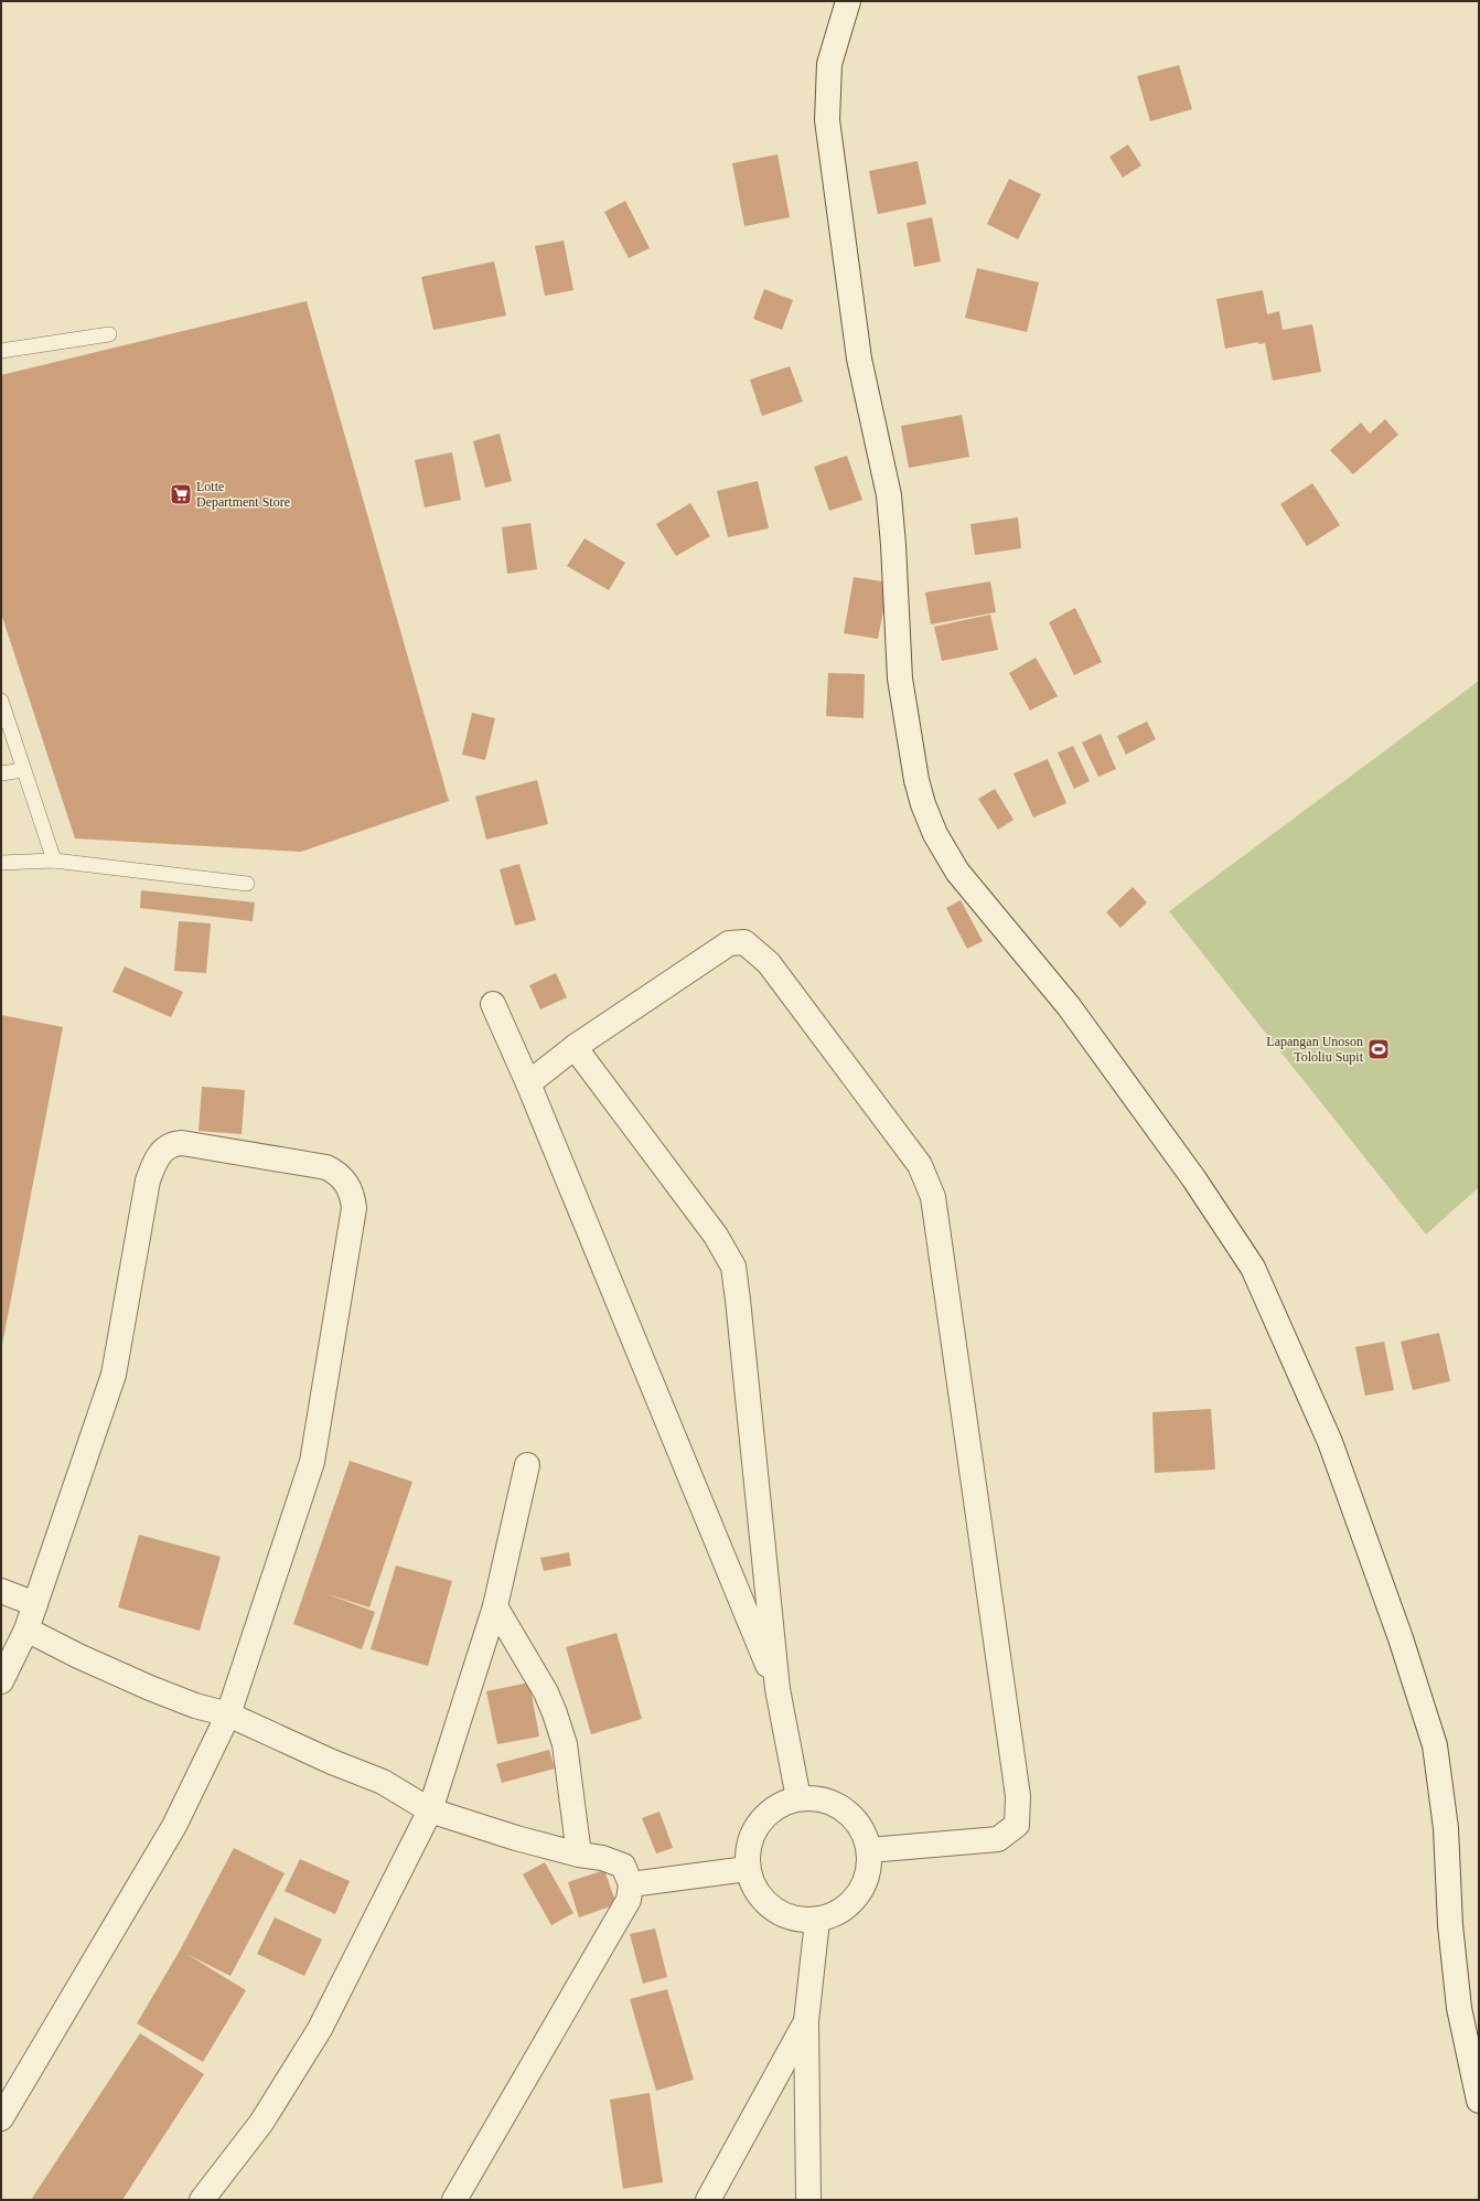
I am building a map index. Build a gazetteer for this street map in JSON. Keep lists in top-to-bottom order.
{
  "places": {
    "supermarket": ["Lotte Department Store"],
    "sports": ["Lapangan Unoson Tololiu Supit"]
  }
}
